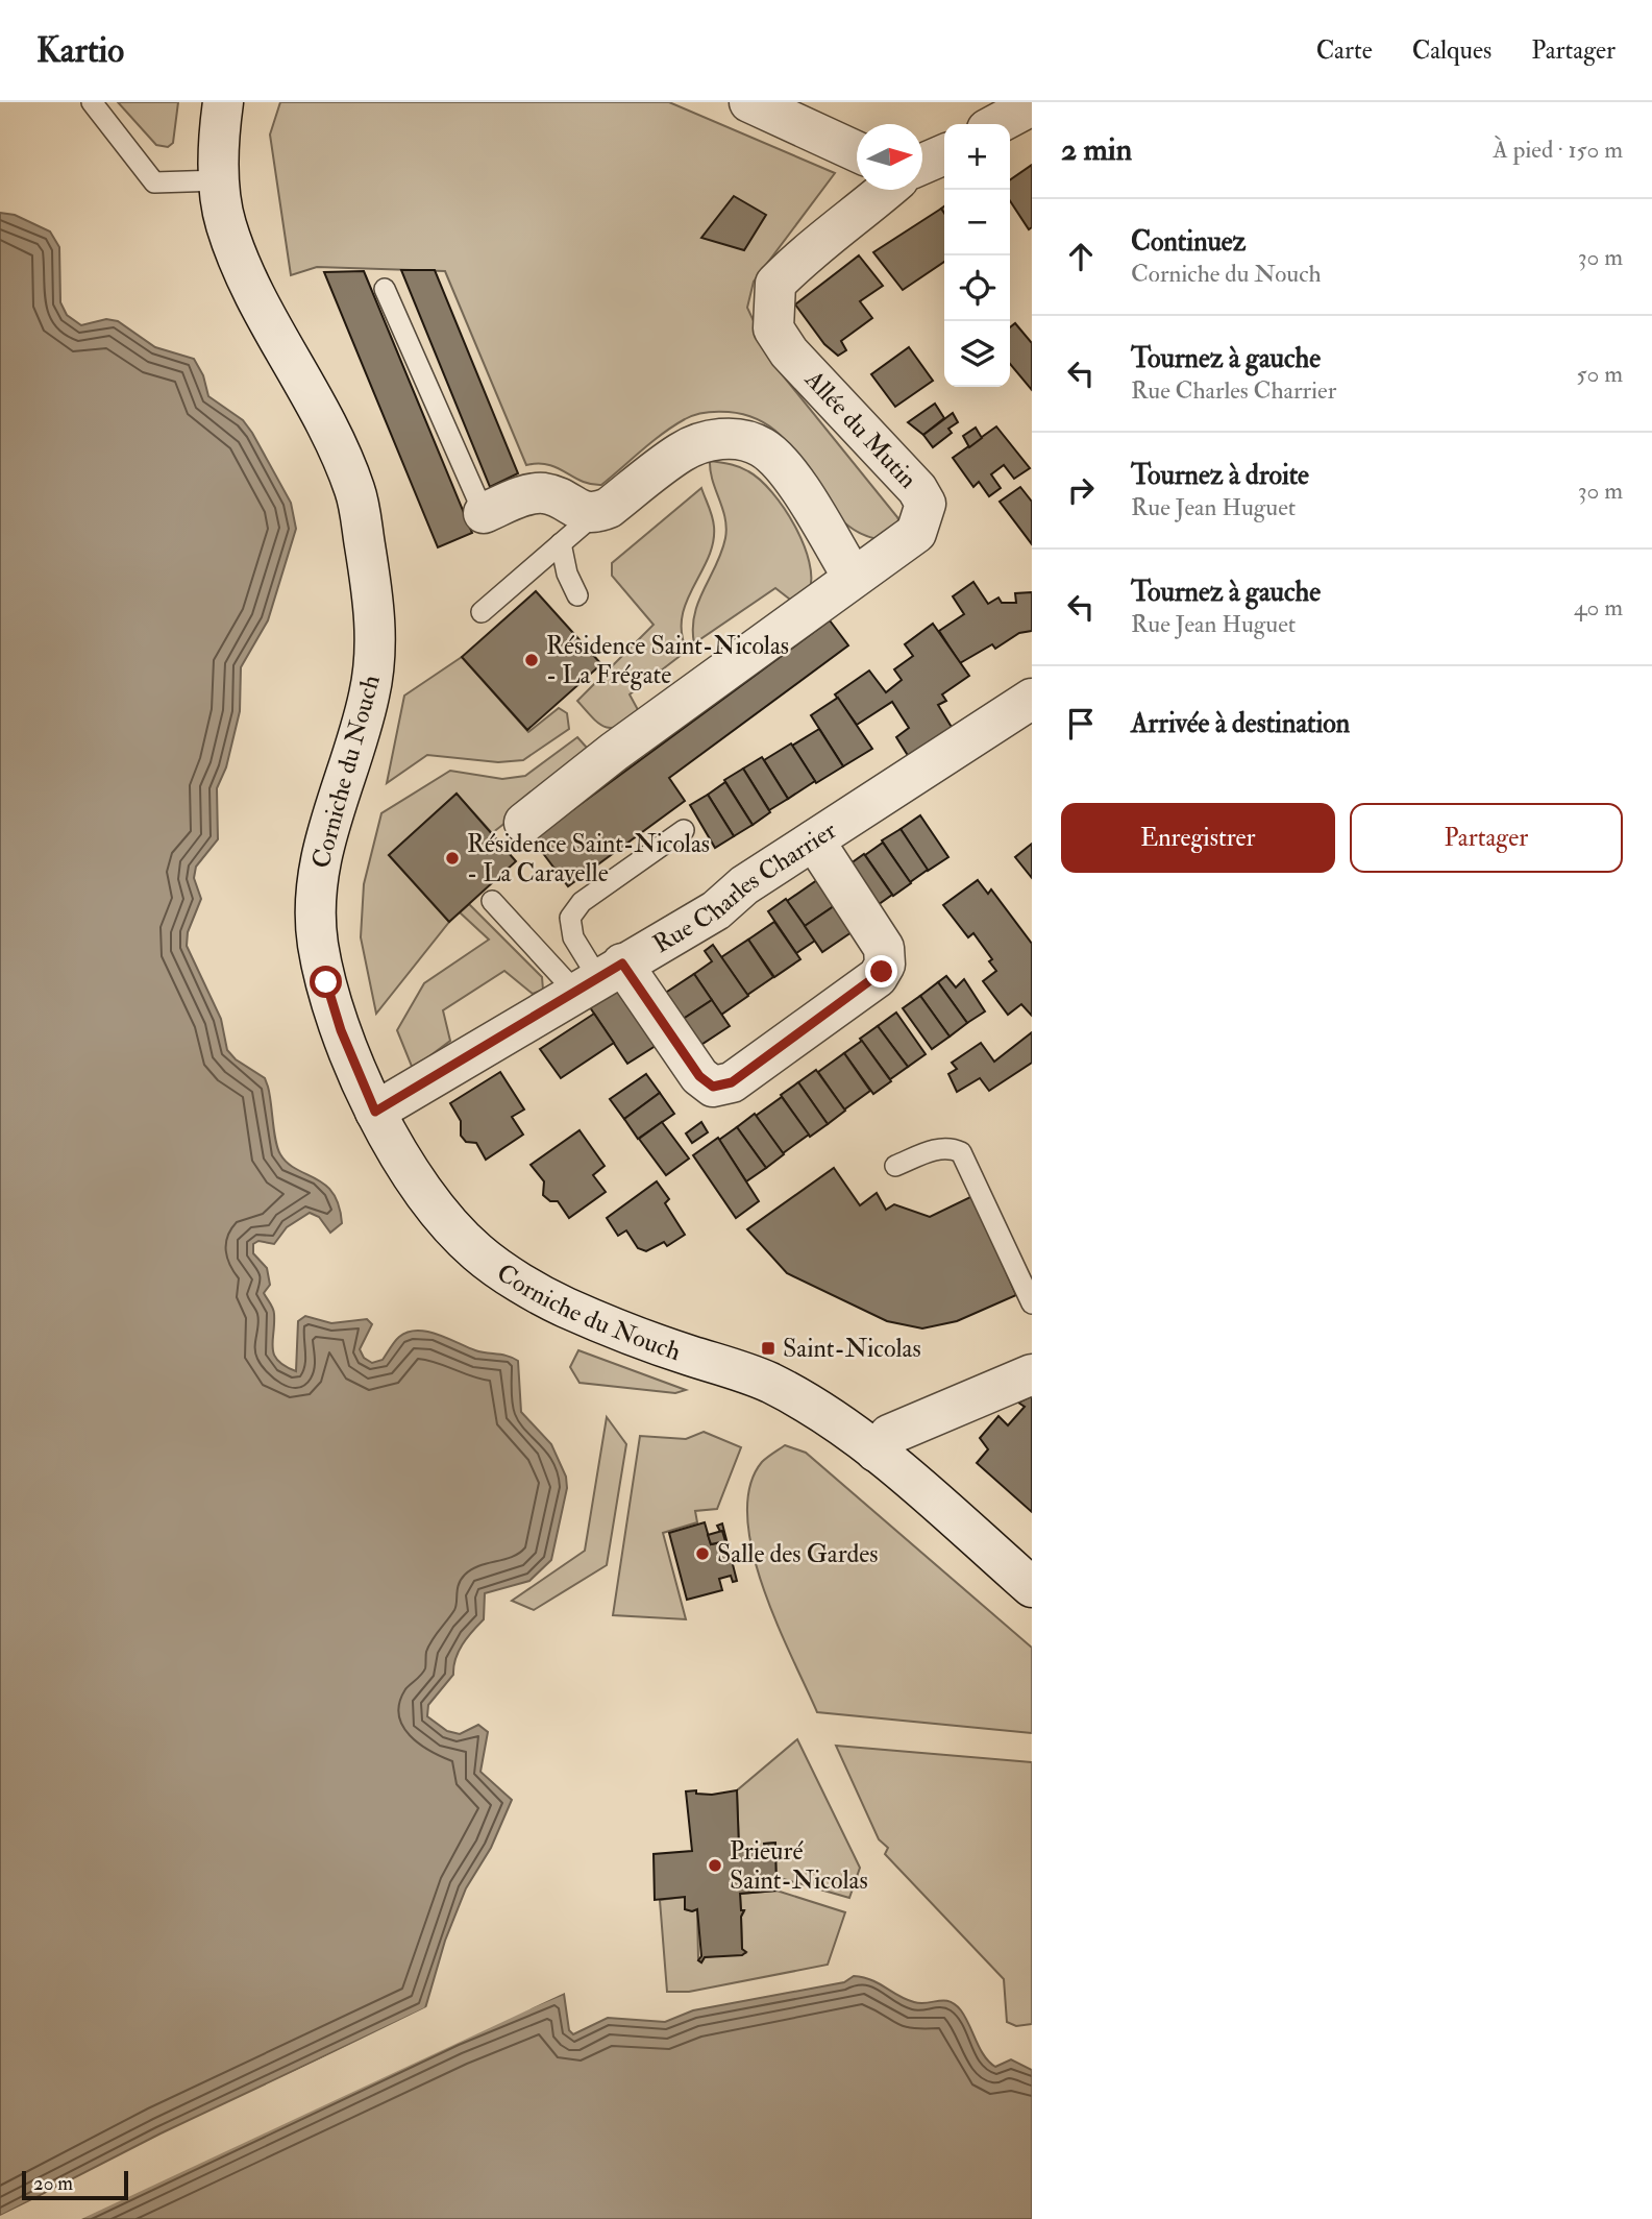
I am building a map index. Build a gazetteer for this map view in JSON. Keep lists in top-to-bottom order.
{
  "streets": {
    "street": ["Allée du Mutin", "Corniche du Nouch", "Rue Charles Charrier"]
  },
  "crossings": [
    ["Corniche du Nouch", "Rue Charles Charrier"]
  ],
  "places": {
    "other": [
      "Résidence Saint-Nicolas - La Frégate",
      "Résidence Saint-Nicolas - La Caravelle",
      "Salle des Gardes",
      "Prieuré Saint-Nicolas"
    ],
    "transit": ["Saint-Nicolas"]
  },
  "scale_bar": "20 m",
  "north": "right",
  "page": {
    "header": "Kartio",
    "nav": ["Carte", "Calques", "Partager"],
    "heading": ["2 min", "À pied · 150 m"],
    "map_buttons": ["+", "−"],
    "list": [
      ["Continuez", "Corniche du Nouch", "30 m"],
      ["Tournez à gauche", "Rue Charles Charrier", "50 m"],
      ["Tournez à droite", "Rue Jean Huguet", "30 m"],
      ["Tournez à gauche", "Rue Jean Huguet", "40 m"],
      "Arrivée à destination"
    ],
    "buttons": ["Enregistrer", "Partager"],
    "scale": "20 m"
  }
}
